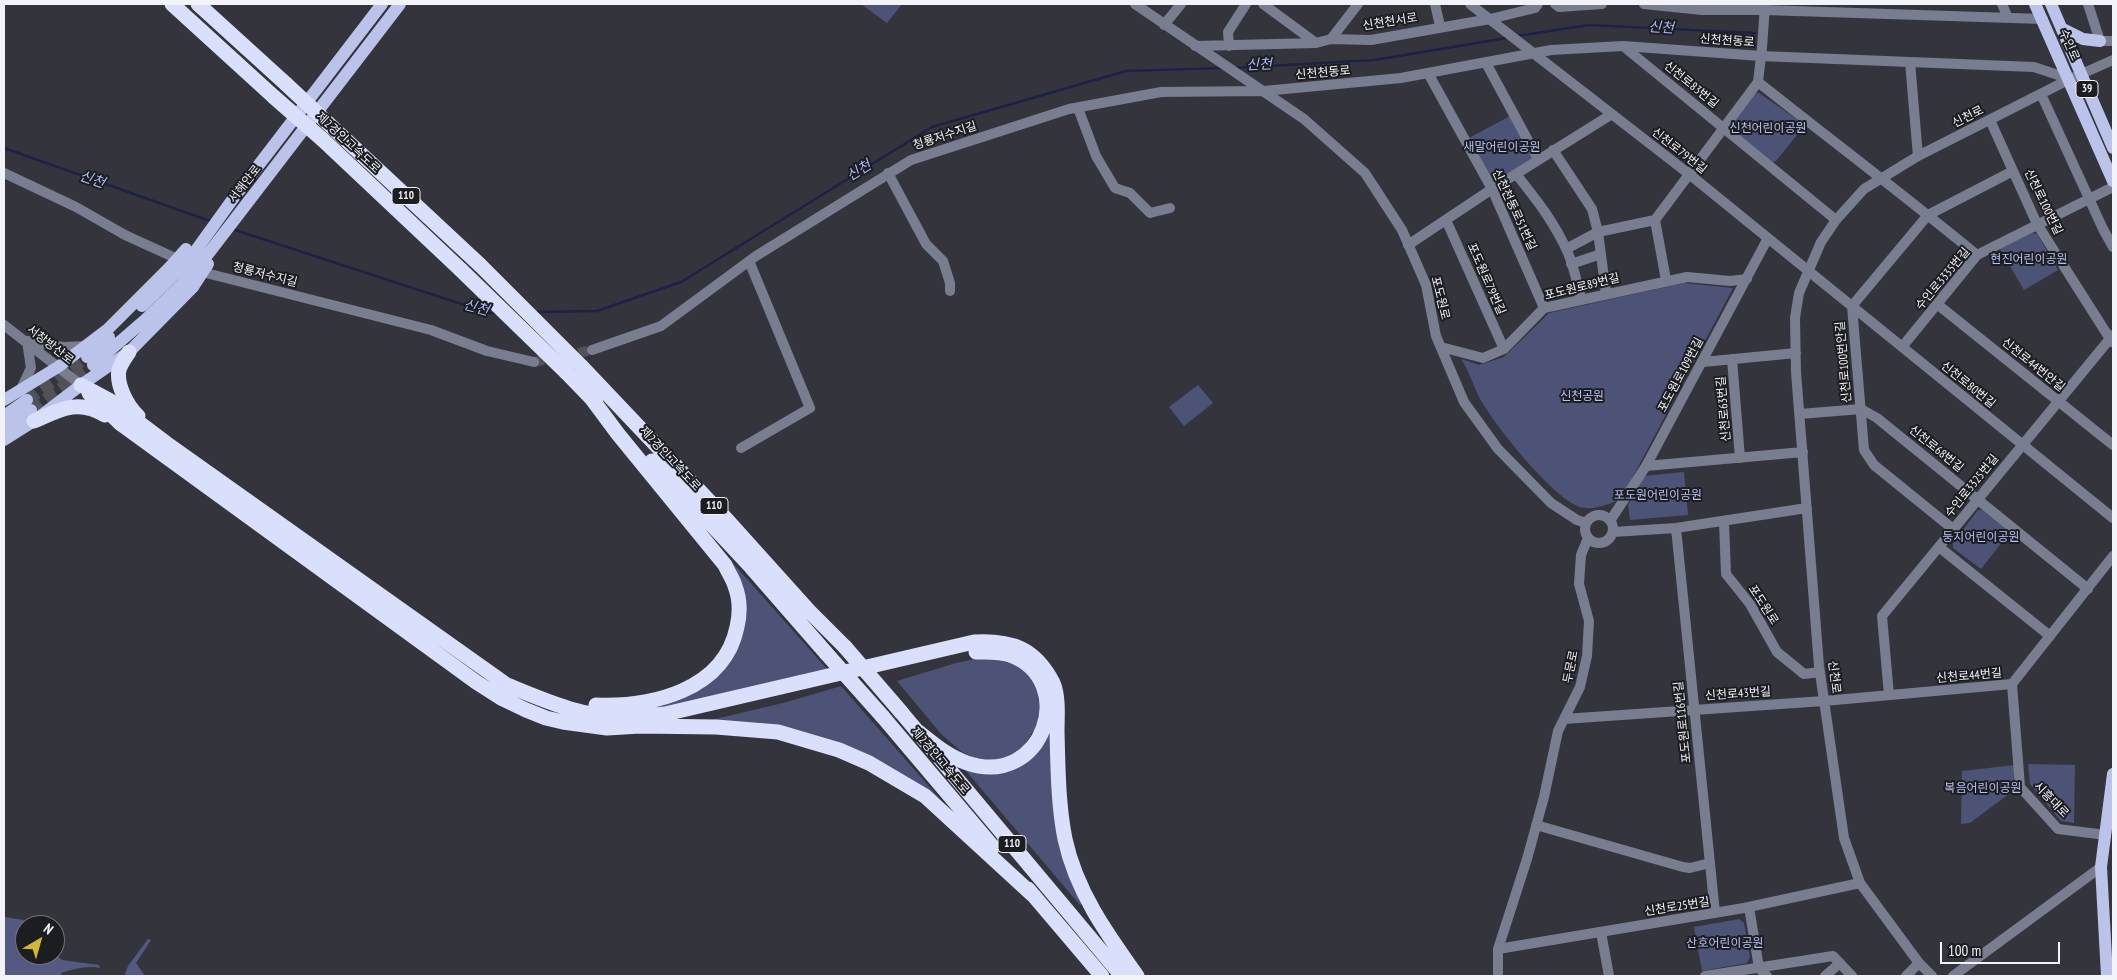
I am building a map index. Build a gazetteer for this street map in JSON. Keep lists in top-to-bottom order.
{
  "streets": {
    "highway": ["제2경인고속도로", "110"],
    "main road": ["수인로", "39", "서해안로"],
    "street": [
      "신천천서로",
      "신천천동로",
      "신천로83번길",
      "신천로",
      "청룡저수지길",
      "신천로79번길",
      "신천로100번길",
      "신천천동로51번길",
      "포도원로79번길",
      "수인로3335번길",
      "포도원로89번길",
      "포도원로",
      "서창방산로",
      "신천로100번안길",
      "신천로44번안길",
      "포도원로109번길",
      "신천로80번길",
      "신천로63번길",
      "신천로68번길",
      "수인로3325번길",
      "두문로",
      "신천로44번길",
      "신천로43번길",
      "포도원로116번길",
      "시흥대로",
      "신천로25번길"
    ]
  },
  "crossings": [
    ["신천천서로", "신천로79번길"],
    ["신천천동로", "수인로"],
    ["신천천동로", "신천로83번길"],
    ["신천천동로", "신천로"],
    ["신천천동로", "청룡저수지길"],
    ["신천천동로", "신천로79번길"],
    ["신천천동로", "신천천동로51번길"],
    ["신천천동로", "포도원로"],
    ["수인로", "신천로"],
    ["신천로83번길", "신천로"],
    ["신천로", "신천로79번길"],
    ["신천로", "신천로100번길"],
    ["신천로", "포도원로"],
    ["신천로", "신천로80번길"],
    ["신천로", "신천로63번길"],
    ["신천로", "신천로44번길"],
    ["신천로", "신천로43번길"],
    ["신천로", "신천로25번길"],
    ["청룡저수지길", "포도원로"],
    ["신천로79번길", "포도원로109번길"],
    ["신천로79번길", "신천로80번길"],
    ["신천로100번길", "수인로3335번길"],
    ["신천로100번길", "신천로100번안길"],
    ["신천로100번길", "수인로3325번길"],
    ["신천천동로51번길", "포도원로89번길"],
    ["포도원로79번길", "포도원로89번길"],
    ["수인로3335번길", "신천로44번안길"],
    ["수인로3335번길", "신천로80번길"],
    ["포도원로89번길", "포도원로"],
    ["포도원로89번길", "포도원로109번길"],
    ["포도원로", "포도원로109번길"],
    ["포도원로", "두문로"],
    ["신천로100번안길", "신천로80번길"],
    ["신천로100번안길", "신천로68번길"],
    ["신천로100번안길", "수인로3325번길"],
    ["신천로44번안길", "수인로3325번길"],
    ["포도원로109번길", "신천로63번길"],
    ["포도원로109번길", "두문로"],
    ["신천로80번길", "수인로3325번길"],
    ["신천로68번길", "수인로3325번길"],
    ["신천로68번길", "신천로44번길"],
    ["수인로3325번길", "신천로44번길"],
    ["두문로", "신천로43번길"],
    ["두문로", "신천로25번길"],
    ["신천로44번길", "신천로43번길"],
    ["신천로44번길", "시흥대로"],
    ["신천로43번길", "포도원로116번길"],
    ["포도원로116번길", "신천로25번길"]
  ],
  "water": ["신천"],
  "parks": [
    "신천어린이공원",
    "새말어린이공원",
    "현진어린이공원",
    "신천공원",
    "포도원어린이공원",
    "둥지어린이공원",
    "복음어린이공원",
    "산호어린이공원"
  ],
  "scale_bar": "100 m",
  "north": "top right"
}
